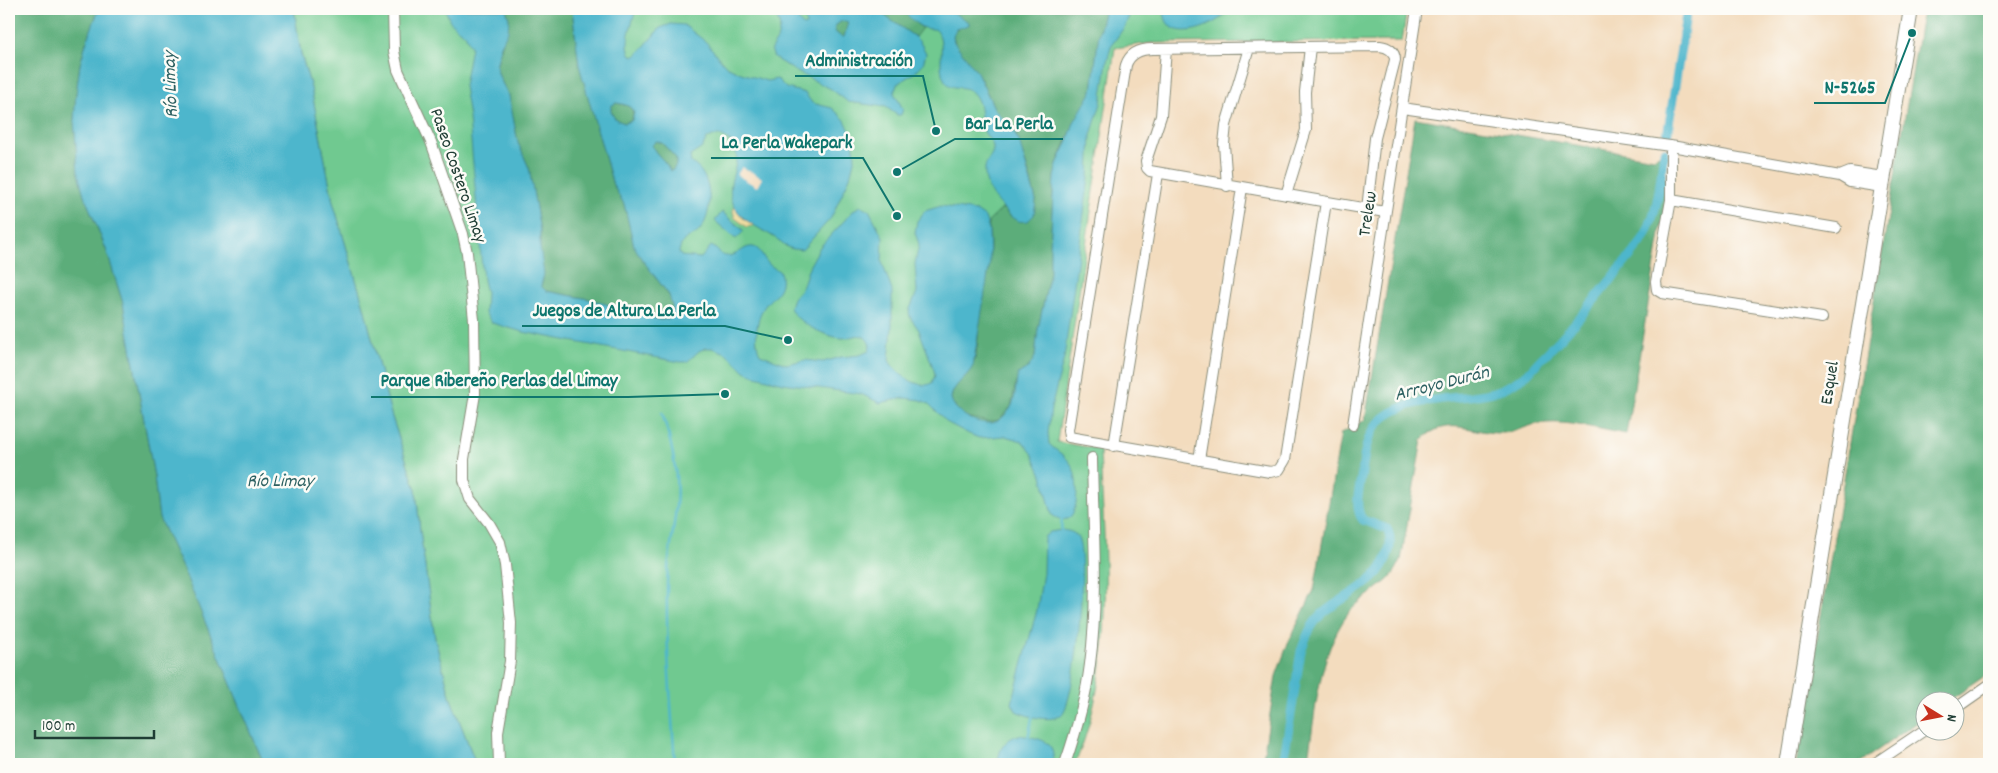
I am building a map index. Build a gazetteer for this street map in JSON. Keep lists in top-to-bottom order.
{
  "streets": {
    "main road": ["Esquel"],
    "street": ["Paseo Costero Limay", "Trelew"]
  },
  "water": ["Río Limay", "Arroyo Durán"],
  "places": [
    "N-5265",
    "Administración",
    "Bar La Perla",
    "La Perla Wakepark",
    "Juegos de Altura La Perla",
    "Parque Ribereño Perlas del Limay"
  ],
  "scale_bar": "100 m",
  "north": "right"
}
